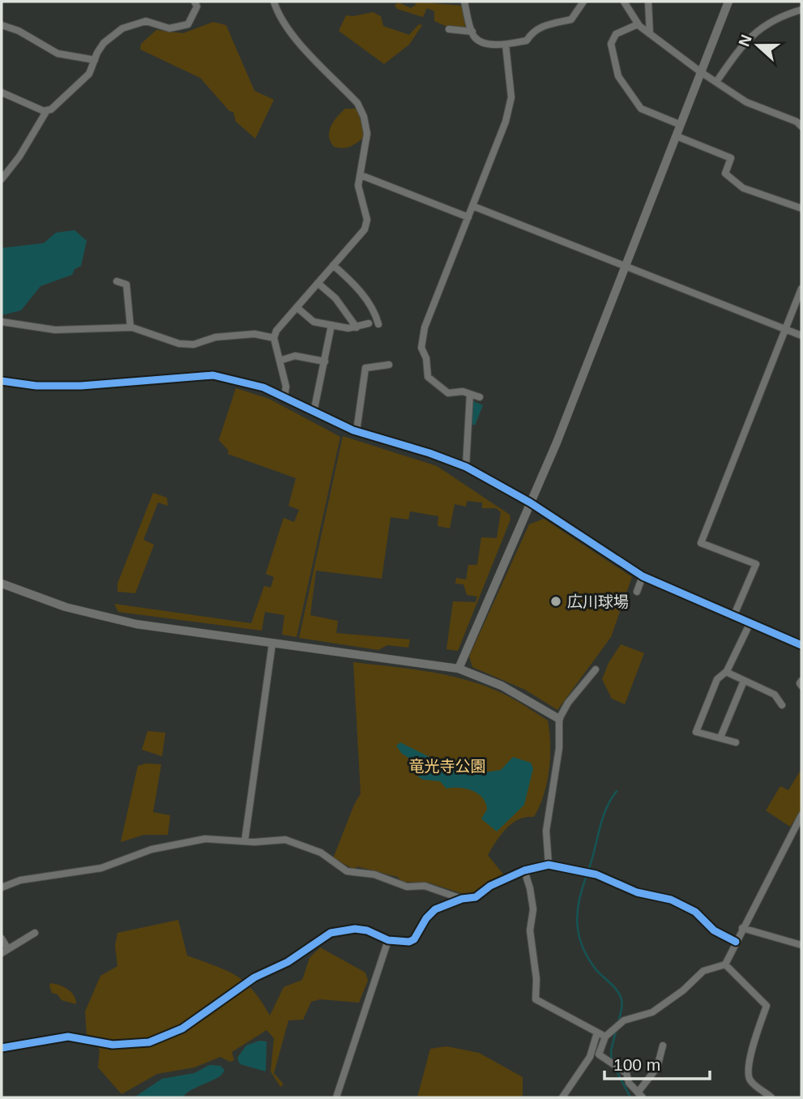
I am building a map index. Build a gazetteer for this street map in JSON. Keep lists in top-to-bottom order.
{
  "parks": ["竜光寺公園"],
  "places": ["広川球場"],
  "scale_bar": "100 m",
  "north": "left"
}
